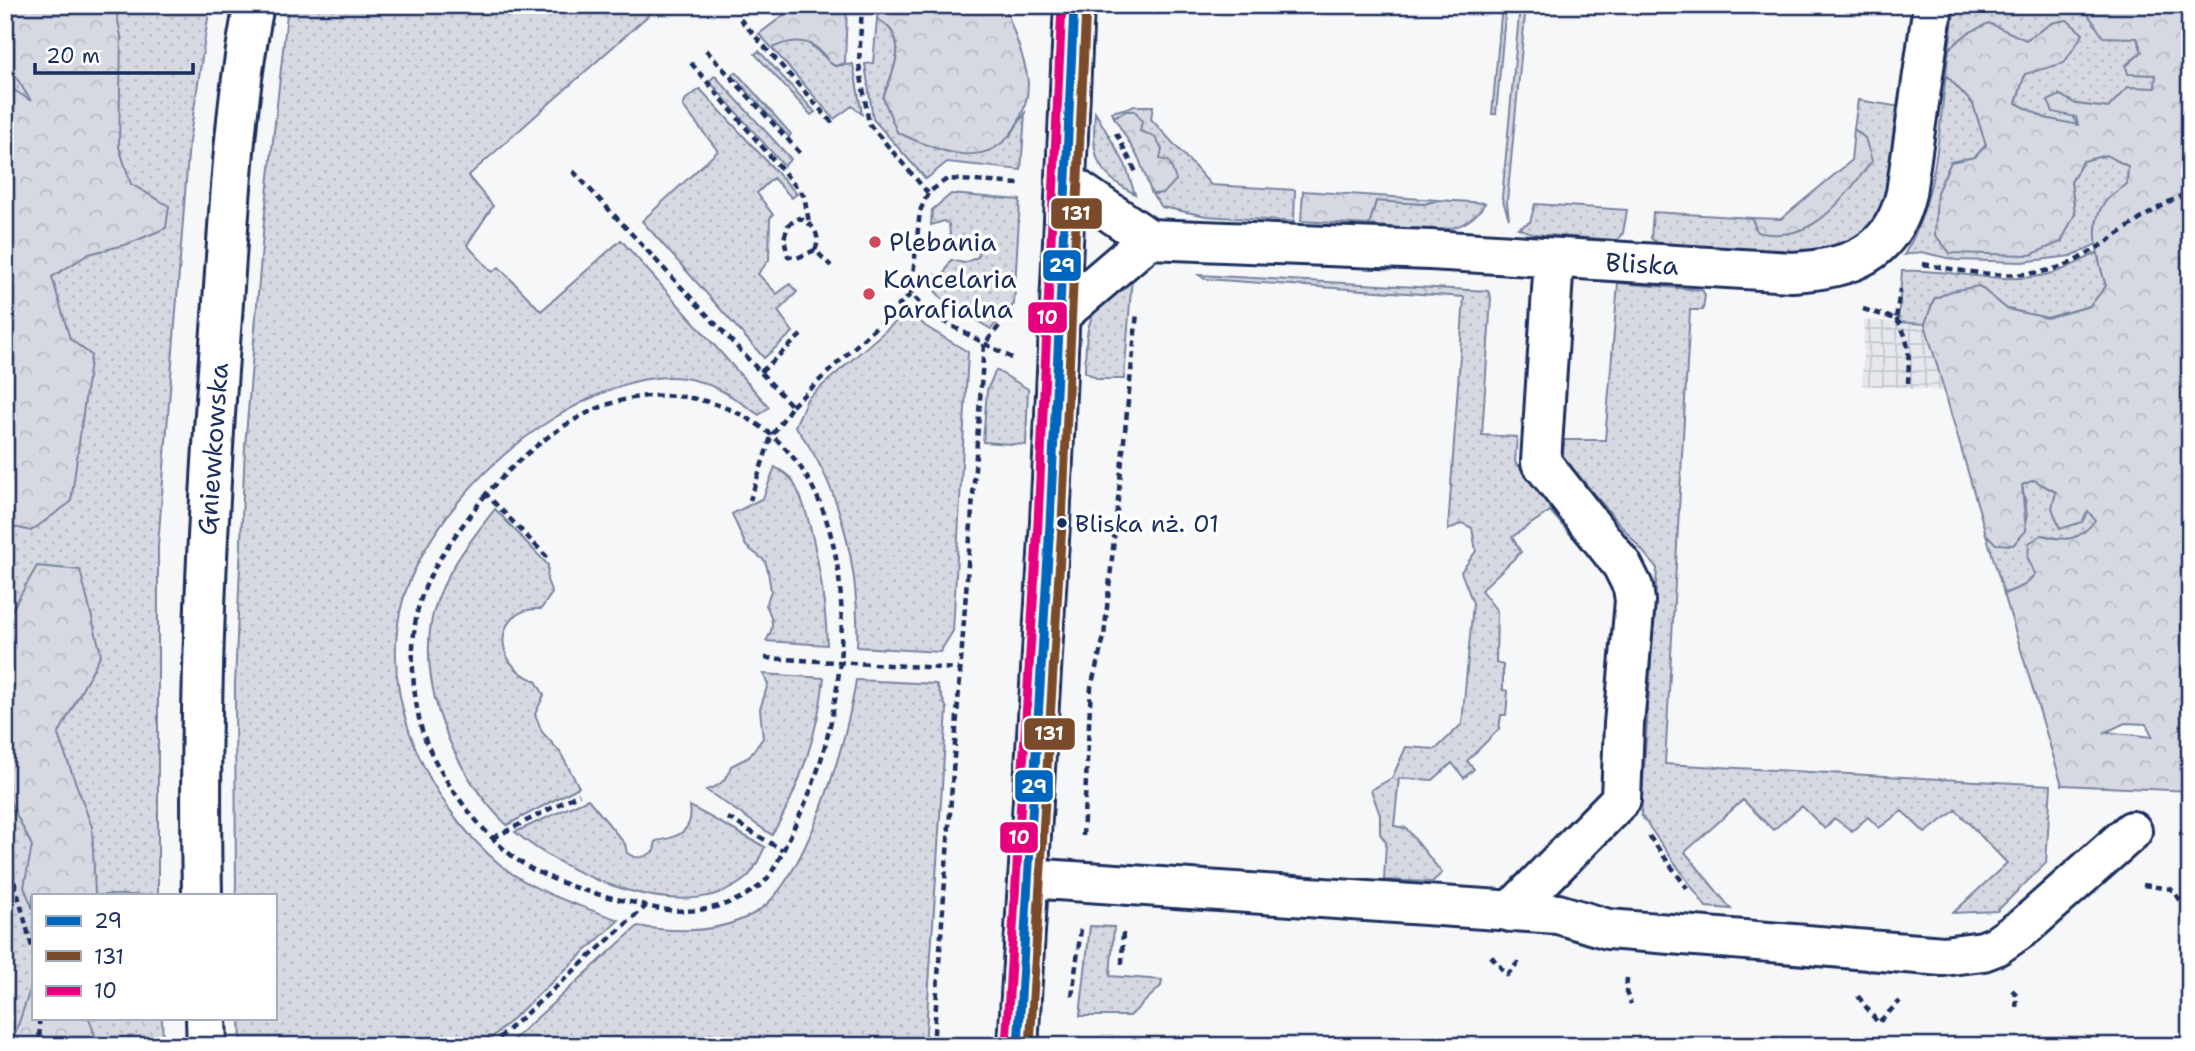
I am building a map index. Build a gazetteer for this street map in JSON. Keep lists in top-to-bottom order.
{
  "streets": {
    "street": ["Bliska", "Gniewkowska"]
  },
  "places": ["Plebania", "Kancelaria parafialna", "Bliska nż. 01"],
  "lines": ["transit line 29", "transit line 10", "transit line 131"],
  "legend": ["29", "131", "10"],
  "scale_bar": "20 m"
}
